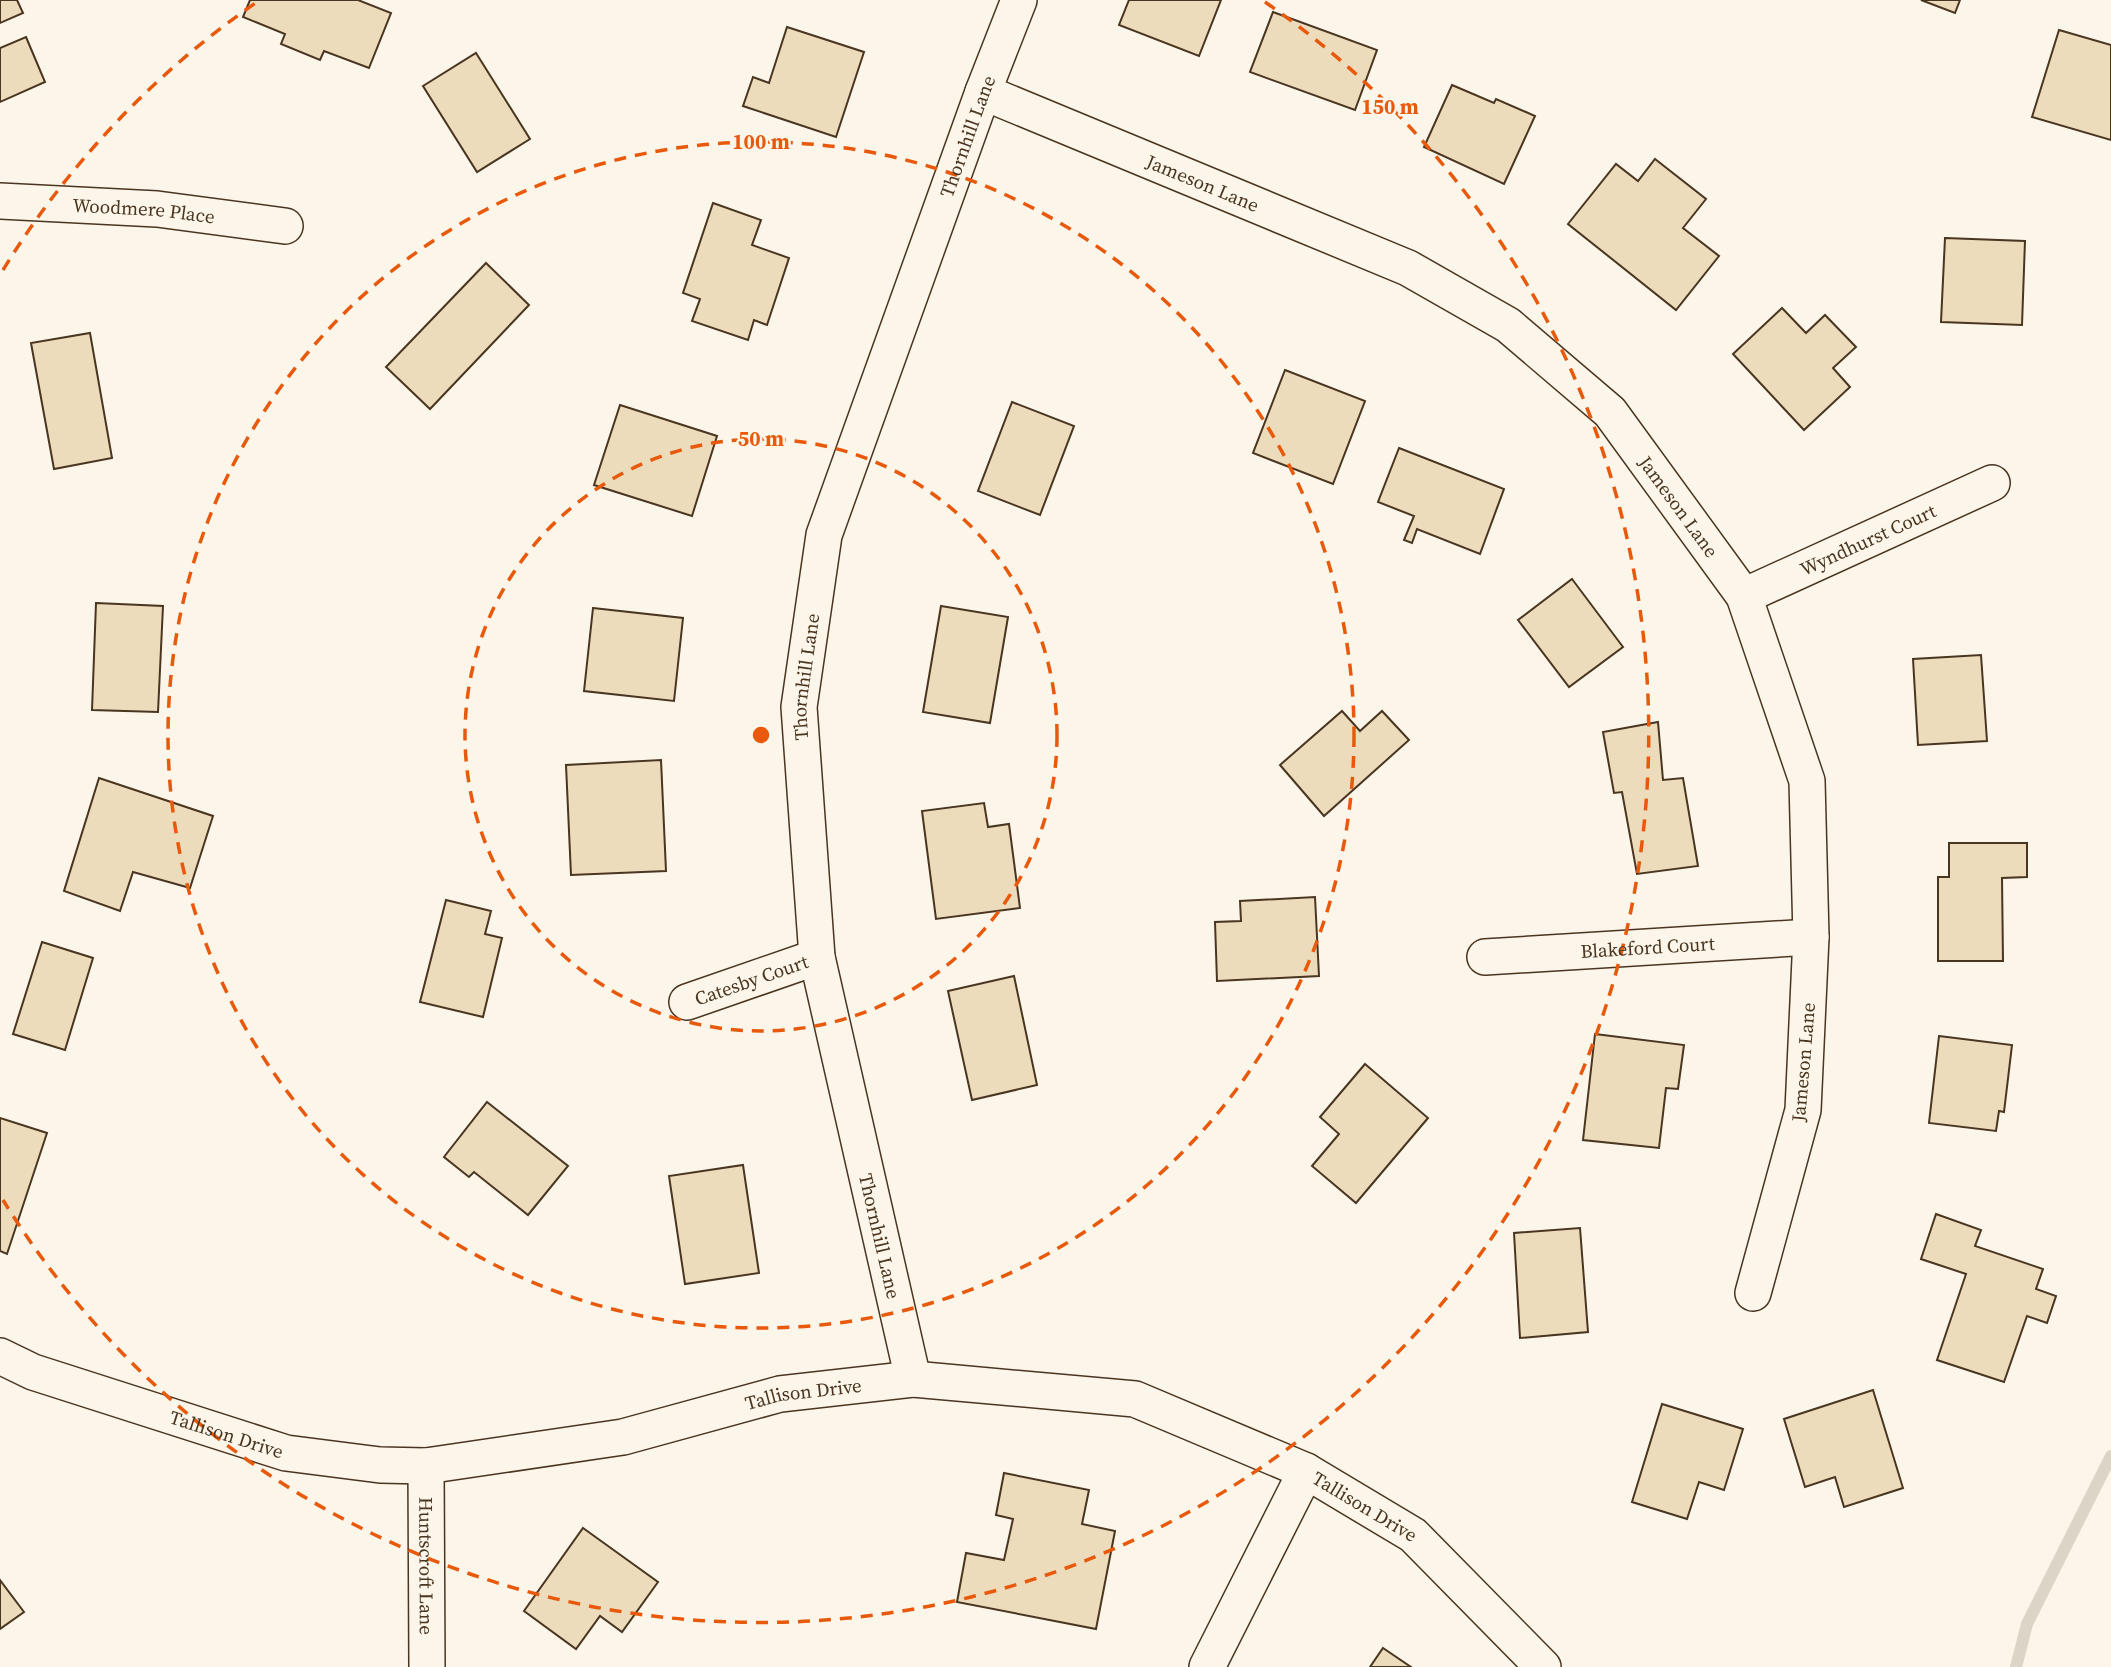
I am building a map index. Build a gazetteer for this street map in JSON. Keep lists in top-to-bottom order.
{
  "streets": {
    "street": [
      "Thornhill Lane",
      "Jameson Lane",
      "Woodmere Place",
      "Wyndhurst Court",
      "Blakeford Court",
      "Catesby Court",
      "Tallison Drive",
      "Huntscroft Lane"
    ]
  },
  "crossings": [
    ["Thornhill Lane", "Jameson Lane"],
    ["Thornhill Lane", "Catesby Court"],
    ["Thornhill Lane", "Tallison Drive"],
    ["Jameson Lane", "Wyndhurst Court"],
    ["Jameson Lane", "Blakeford Court"],
    ["Tallison Drive", "Huntscroft Lane"]
  ],
  "rings": ["150 m", "100 m", "50 m"]
}
